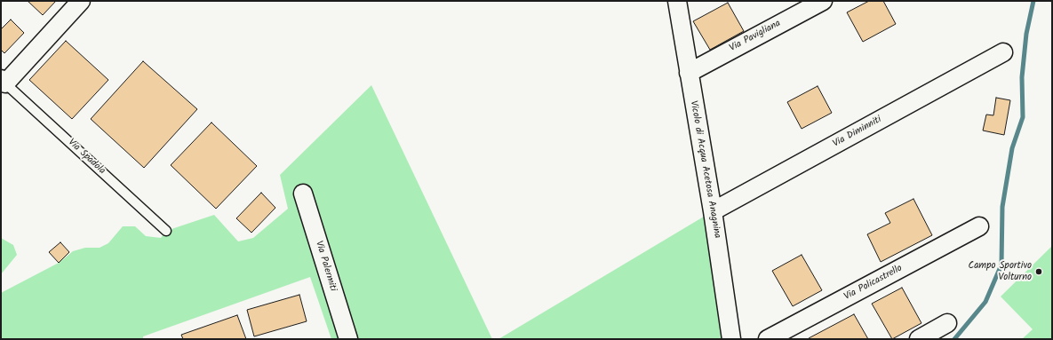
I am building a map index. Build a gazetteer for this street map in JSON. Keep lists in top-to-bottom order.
{
  "streets": {
    "street": [
      "Via Pavigliana",
      "Via Diminniti",
      "Via Spadola",
      "Vicolo di Acqua Acetosa Anagnina",
      "Via Palermiti",
      "Via Policastrello"
    ]
  },
  "crossings": [
    ["Via Pavigliana", "Vicolo di Acqua Acetosa Anagnina"],
    ["Via Diminniti", "Vicolo di Acqua Acetosa Anagnina"]
  ],
  "places": ["Campo Sportivo Volturno"]
}
